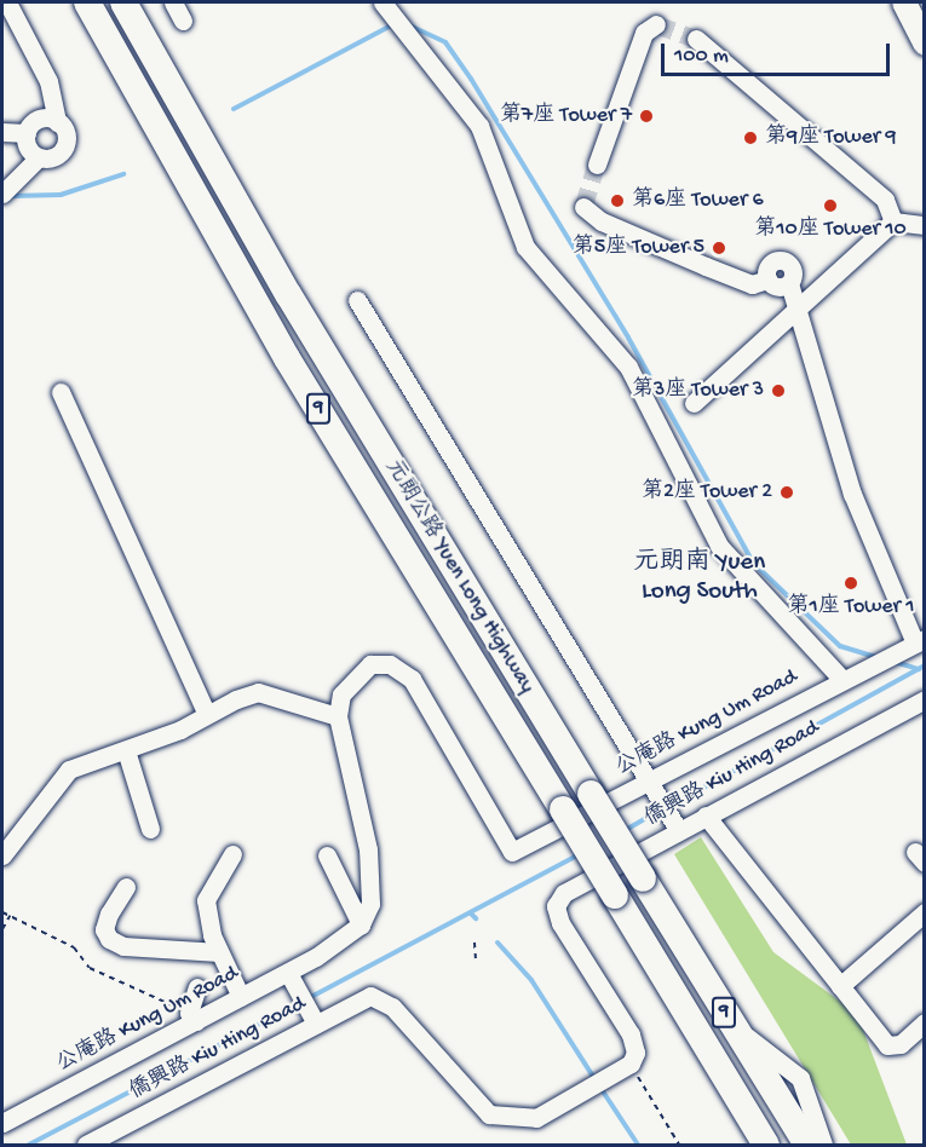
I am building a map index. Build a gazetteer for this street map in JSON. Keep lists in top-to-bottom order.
{
  "streets": {
    "highway": ["9", "元朗公路 Yuen Long Highway"],
    "street": ["公庵路 Kung Um Road", "僑興路 Kiu Hing Road"]
  },
  "districts": ["元朗南 Yuen Long South"],
  "places": [
    "第7座 Tower 7",
    "第9座 Tower 9",
    "第6座 Tower 6",
    "第10座 Tower 10",
    "第5座 Tower 5",
    "第3座 Tower 3",
    "第2座 Tower 2",
    "第1座 Tower 1"
  ],
  "scale_bar": "100 m"
}
